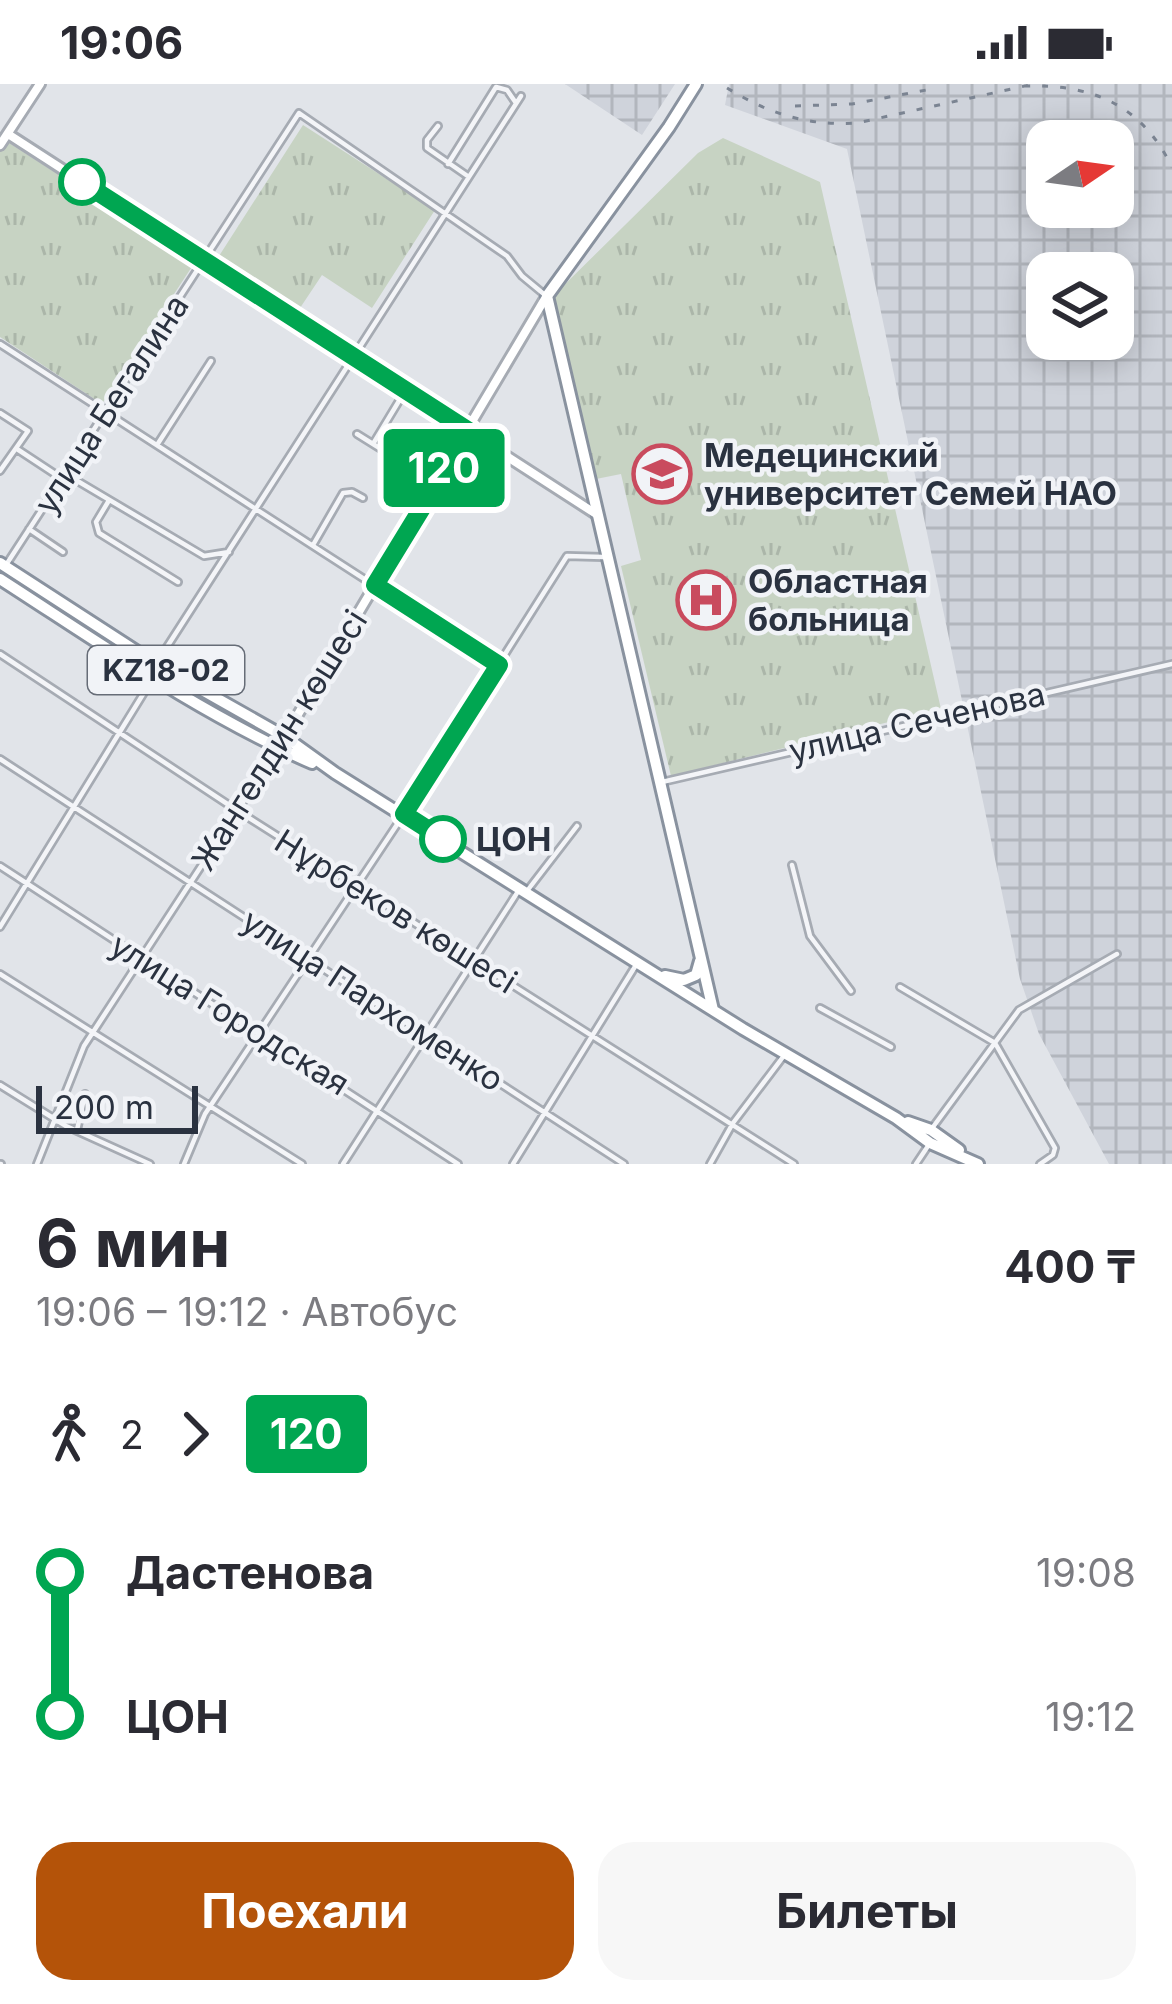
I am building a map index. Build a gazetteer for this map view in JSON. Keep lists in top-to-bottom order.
{
  "streets": {
    "highway": ["KZ18-02", "Жангелдин көшесі"],
    "street": [
      "улица Бегалина",
      "улица Сеченова",
      "Нұрбеков көшесі",
      "улица Пархоменко",
      "улица Городская"
    ]
  },
  "crossings": [
    ["улица Бегалина", "KZ18-02"],
    ["KZ18-02", "Жангелдин көшесі"],
    ["Жангелдин көшесі", "Нұрбеков көшесі"],
    ["Жангелдин көшесі", "улица Пархоменко"],
    ["Жангелдин көшесі", "улица Городская"]
  ],
  "places": {
    "school or university": ["Медецинский университет Семей НАО"],
    "hospital": ["Областная больница"],
    "other": ["ЦОН"]
  },
  "lines": ["bus line 120"],
  "scale_bar": "200 m",
  "north": "right",
  "page": {
    "status": "19:06",
    "on_map": "120",
    "scale": "200 m",
    "heading": ["6 мин", "19:06 – 19:12 · Автобус", "400 ₸"],
    "legs": ["2", "120"],
    "list": [
      {
        "name": "Дастенова",
        "value": "19:08"
      },
      {
        "name": "ЦОН",
        "value": "19:12"
      }
    ],
    "buttons": ["Поехали", "Билеты"]
  }
}
